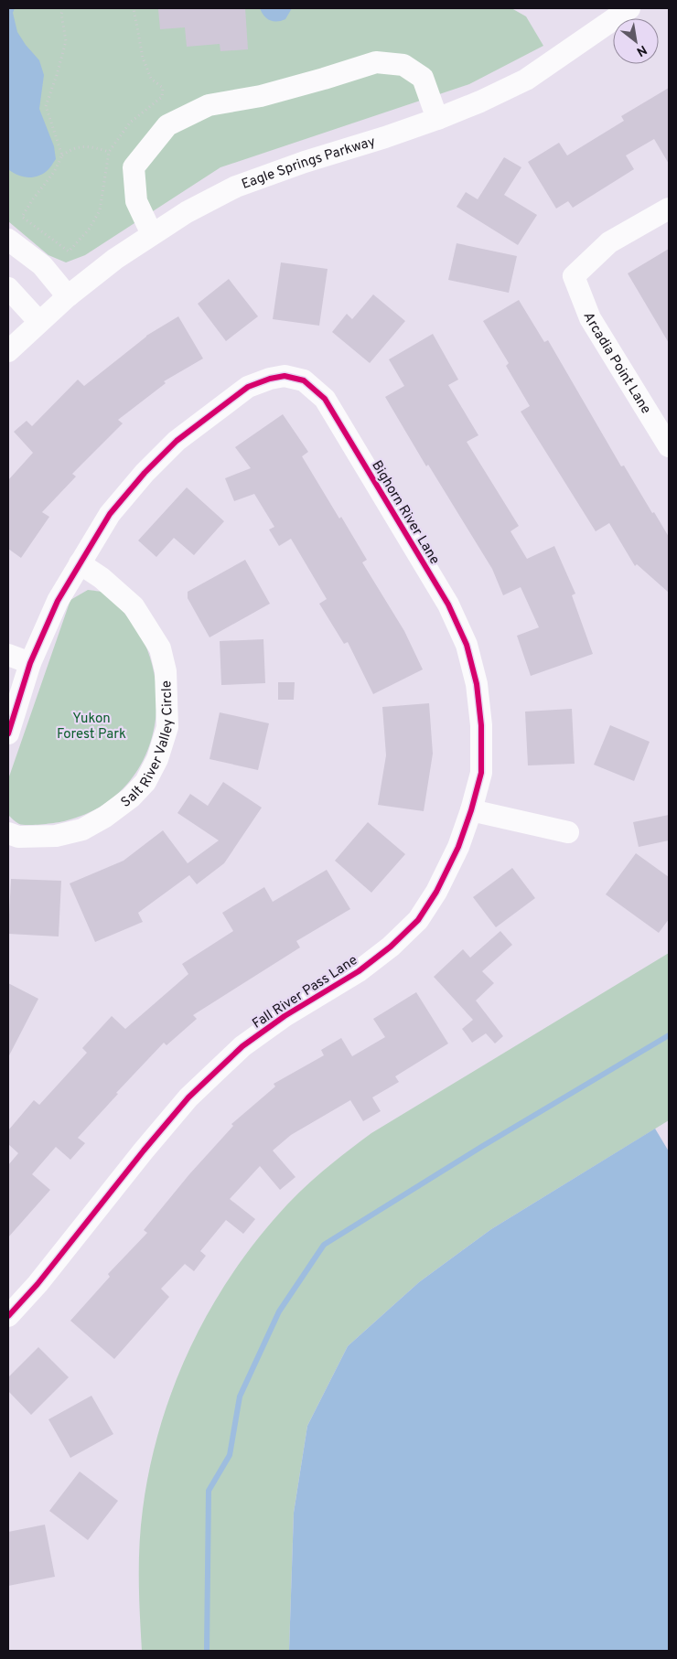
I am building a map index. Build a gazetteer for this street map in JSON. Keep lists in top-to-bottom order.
{
  "streets": {
    "street": [
      "Eagle Springs Parkway",
      "Arcadia Point Lane",
      "Bighorn River Lane",
      "Salt River Valley Circle",
      "Fall River Pass Lane"
    ]
  },
  "crossings": [
    ["Bighorn River Lane", "Salt River Valley Circle"],
    ["Bighorn River Lane", "Fall River Pass Lane"]
  ],
  "parks": ["Yukon Forest Park"],
  "north": "bottom right"
}
